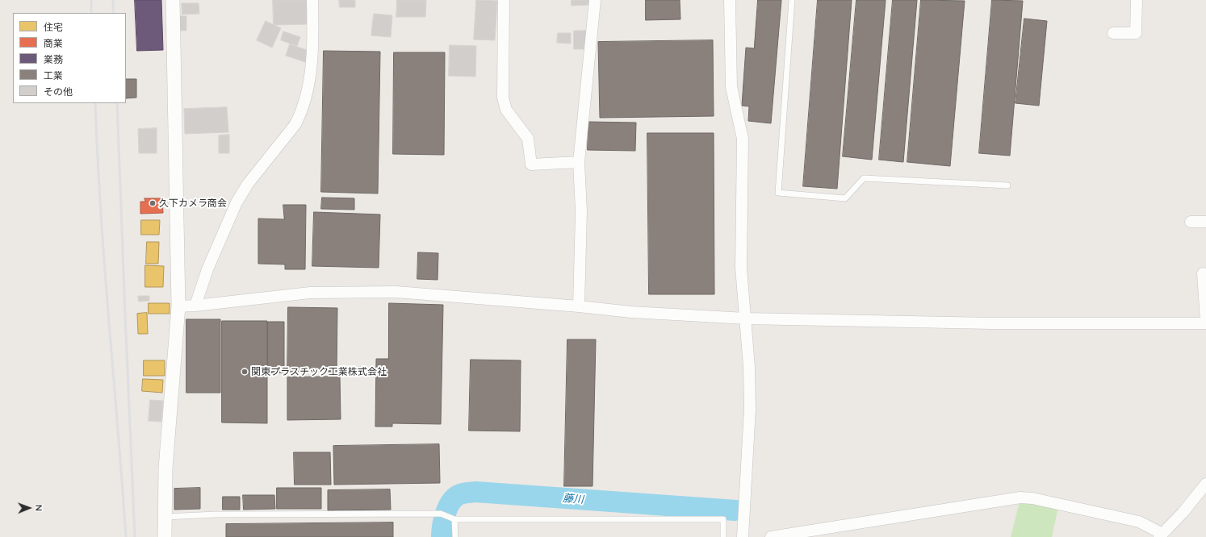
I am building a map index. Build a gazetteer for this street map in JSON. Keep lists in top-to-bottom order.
{
  "water": ["藤川"],
  "places": ["久下カメラ商会", "関東プラスチック工業株式会社"],
  "legend": [
    "住宅",
    "商業",
    "業務",
    "工業",
    "その他"
  ],
  "north": "right"
}
